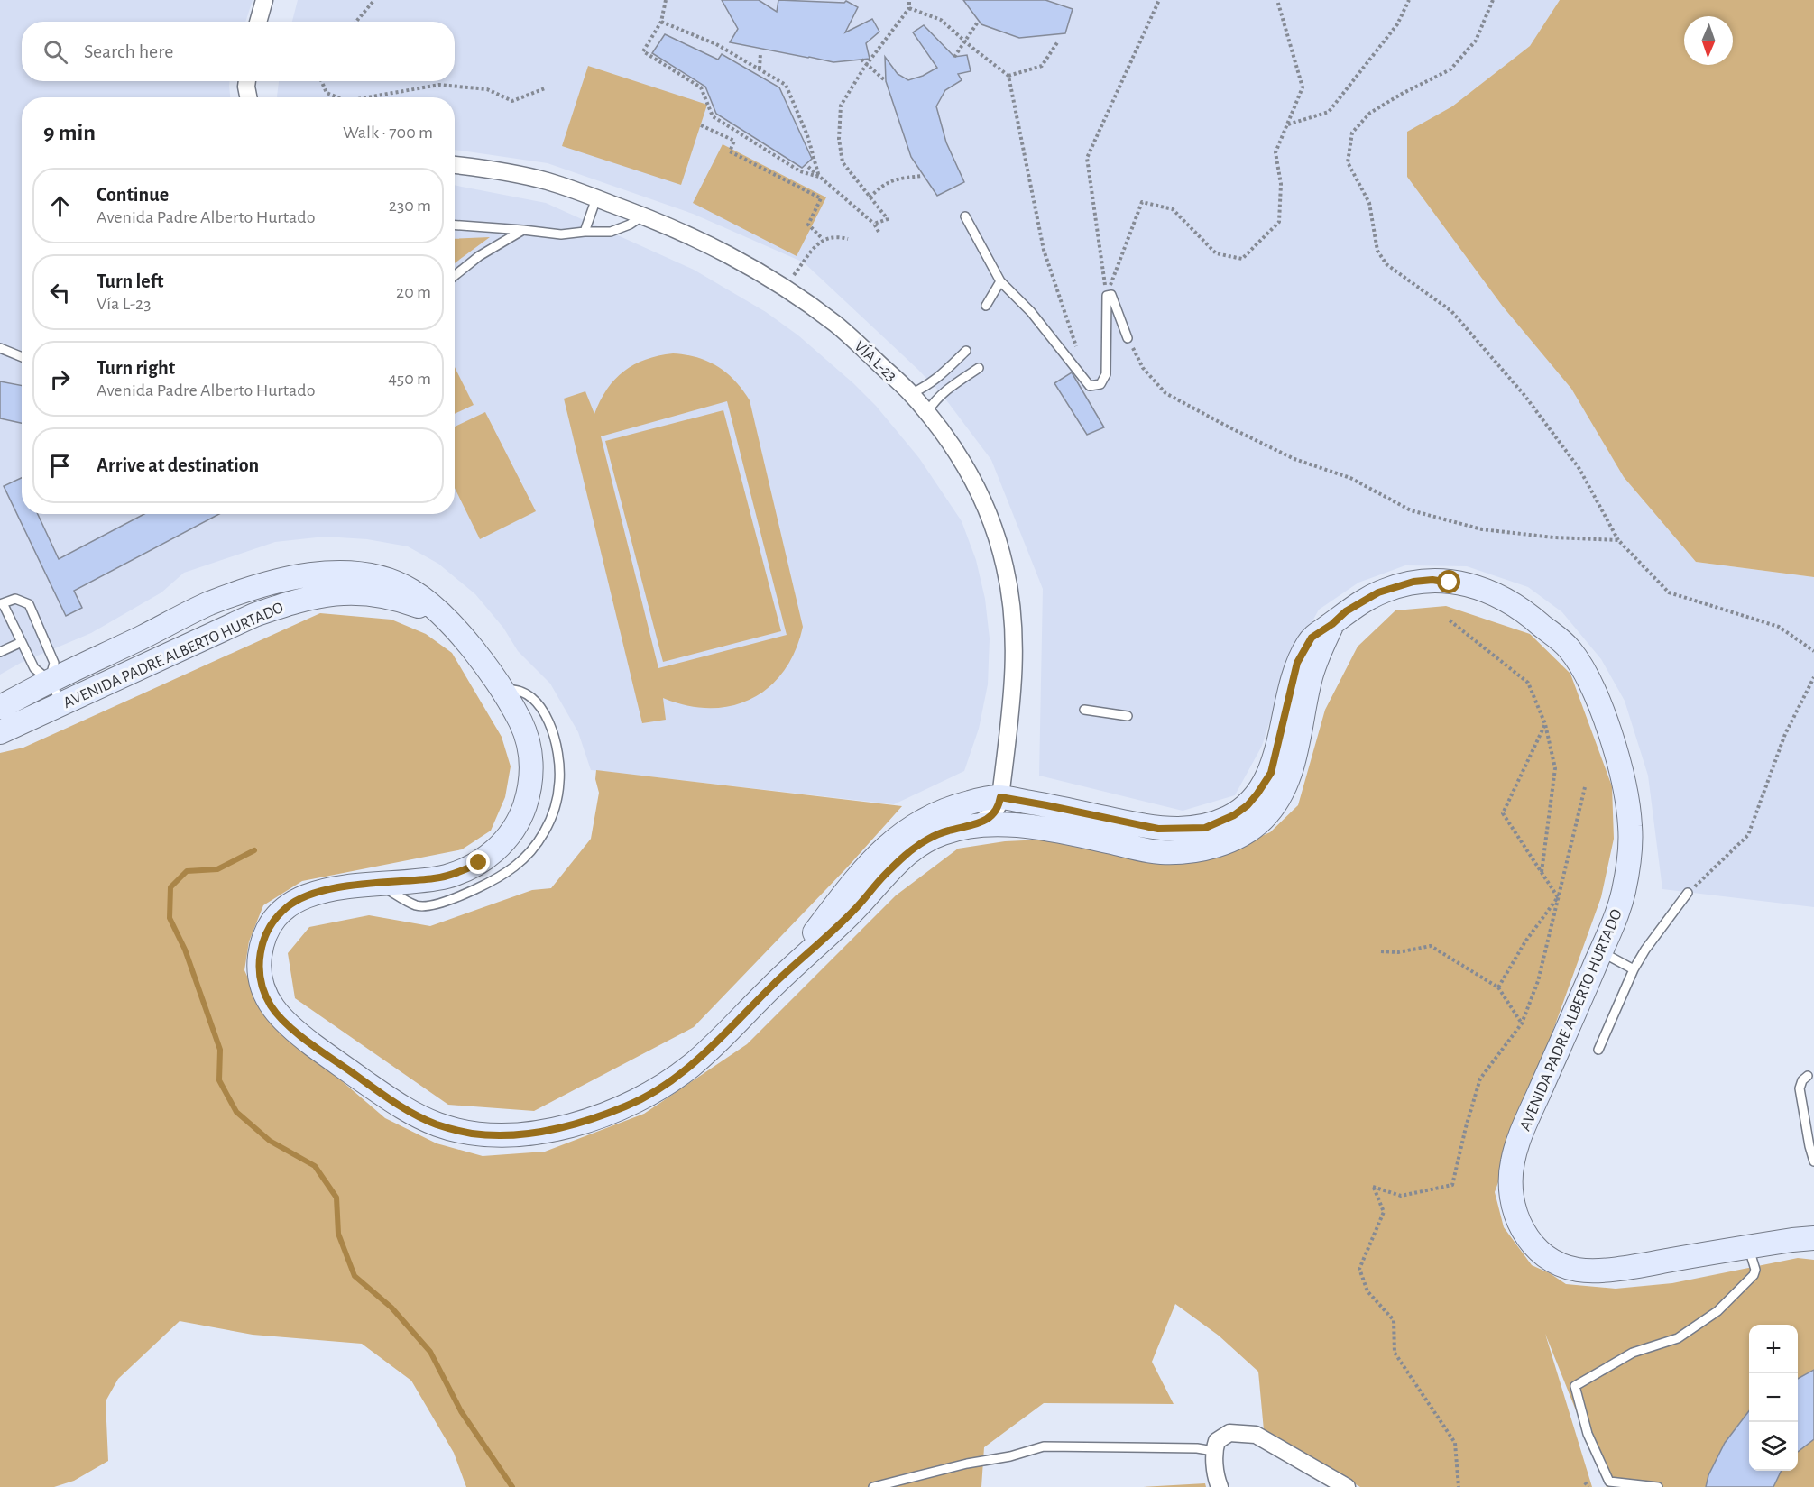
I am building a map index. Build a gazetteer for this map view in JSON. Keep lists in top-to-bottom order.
{
  "streets": {
    "main road": ["AVENIDA PADRE ALBERTO HURTADO"],
    "street": ["VÍA L-23"]
  },
  "crossings": [
    ["VÍA L-23", "AVENIDA PADRE ALBERTO HURTADO"]
  ],
  "north": "bottom",
  "page": {
    "search": "Search here",
    "heading": ["9 min", "Walk · 700 m"],
    "list": [
      ["Continue", "Avenida Padre Alberto Hurtado", "230 m"],
      ["Turn left", "Vía L-23", "20 m"],
      ["Turn right", "Avenida Padre Alberto Hurtado", "450 m"],
      "Arrive at destination"
    ],
    "map_buttons": ["+", "−"]
  }
}
